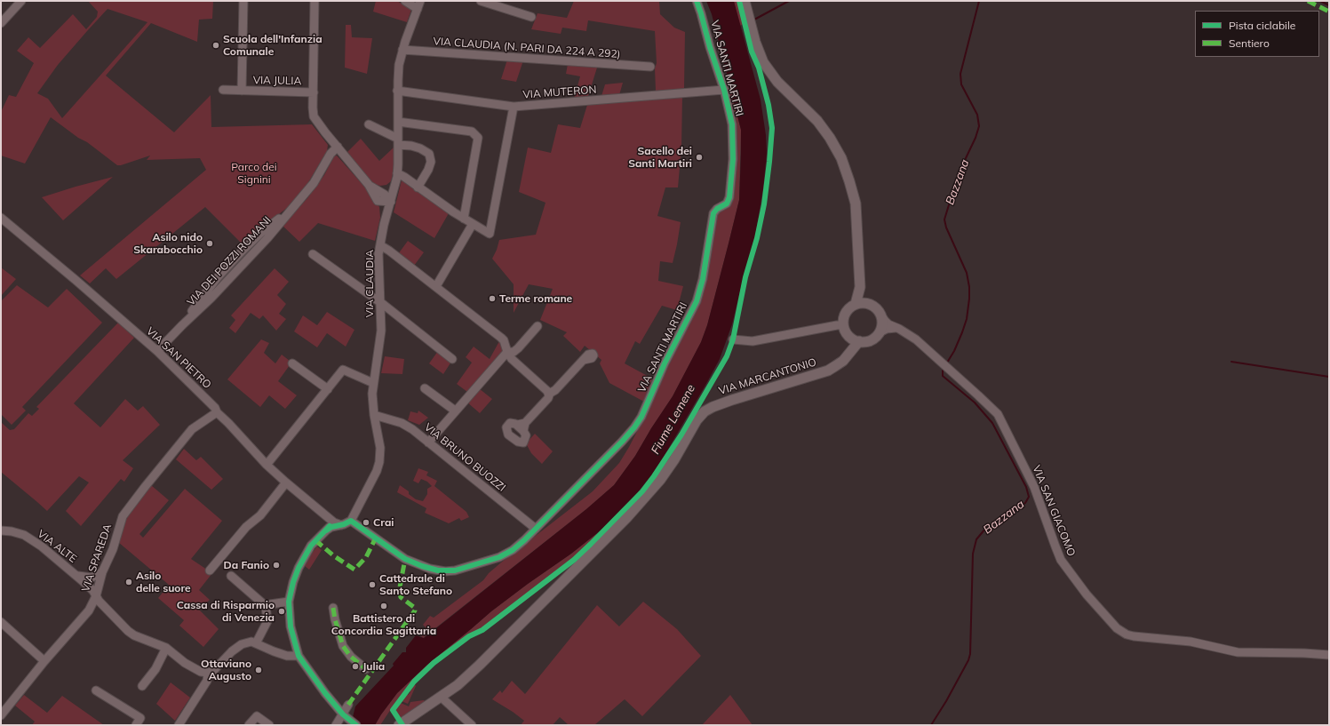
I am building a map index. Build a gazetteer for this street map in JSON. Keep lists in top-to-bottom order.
{
  "streets": {
    "main road": ["VIA MARCANTONIO"],
    "street": [
      "VIA CLAUDIA (N. PARI DA 224 A 292)",
      "VIA SANTI MARTIRI",
      "VIA JULIA",
      "VIA MUTERON",
      "VIA DEI POZZI ROMANI",
      "VIA CLAUDIA",
      "VIA SAN PIETRO",
      "VIA BRUNO BUOZZI",
      "VIA SAN GIACOMO",
      "VIA ALTE",
      "VIA SPAREDA"
    ]
  },
  "crossings": [
    ["VIA CLAUDIA (N. PARI DA 224 A 292)", "VIA CLAUDIA"],
    ["VIA SANTI MARTIRI", "VIA MUTERON"],
    ["VIA SANTI MARTIRI", "VIA CLAUDIA"],
    ["VIA SANTI MARTIRI", "VIA BRUNO BUOZZI"],
    ["VIA MUTERON", "VIA CLAUDIA"],
    ["VIA DEI POZZI ROMANI", "VIA SAN PIETRO"],
    ["VIA CLAUDIA", "VIA BRUNO BUOZZI"],
    ["VIA SAN PIETRO", "VIA SPAREDA"],
    ["VIA MARCANTONIO", "VIA SAN GIACOMO"],
    ["VIA ALTE", "VIA SPAREDA"]
  ],
  "water": ["Bazzana", "Fiume Lemene"],
  "parks": ["Parco dei Signini"],
  "places": [
    "Scuola dell'Infanzia Comunale",
    "Sacello dei Santi Martiri",
    "Asilo nido Skarabocchio",
    "Terme romane",
    "Crai",
    "Da Fanio",
    "Asilo delle suore",
    "Cattedrale di Santo Stefano",
    "Battistero di Concordia Sagittaria",
    "Cassa di Risparmio di Venezia",
    "Julia",
    "Ottaviano Augusto"
  ],
  "legend": ["Pista ciclabile", "Sentiero"]
}
